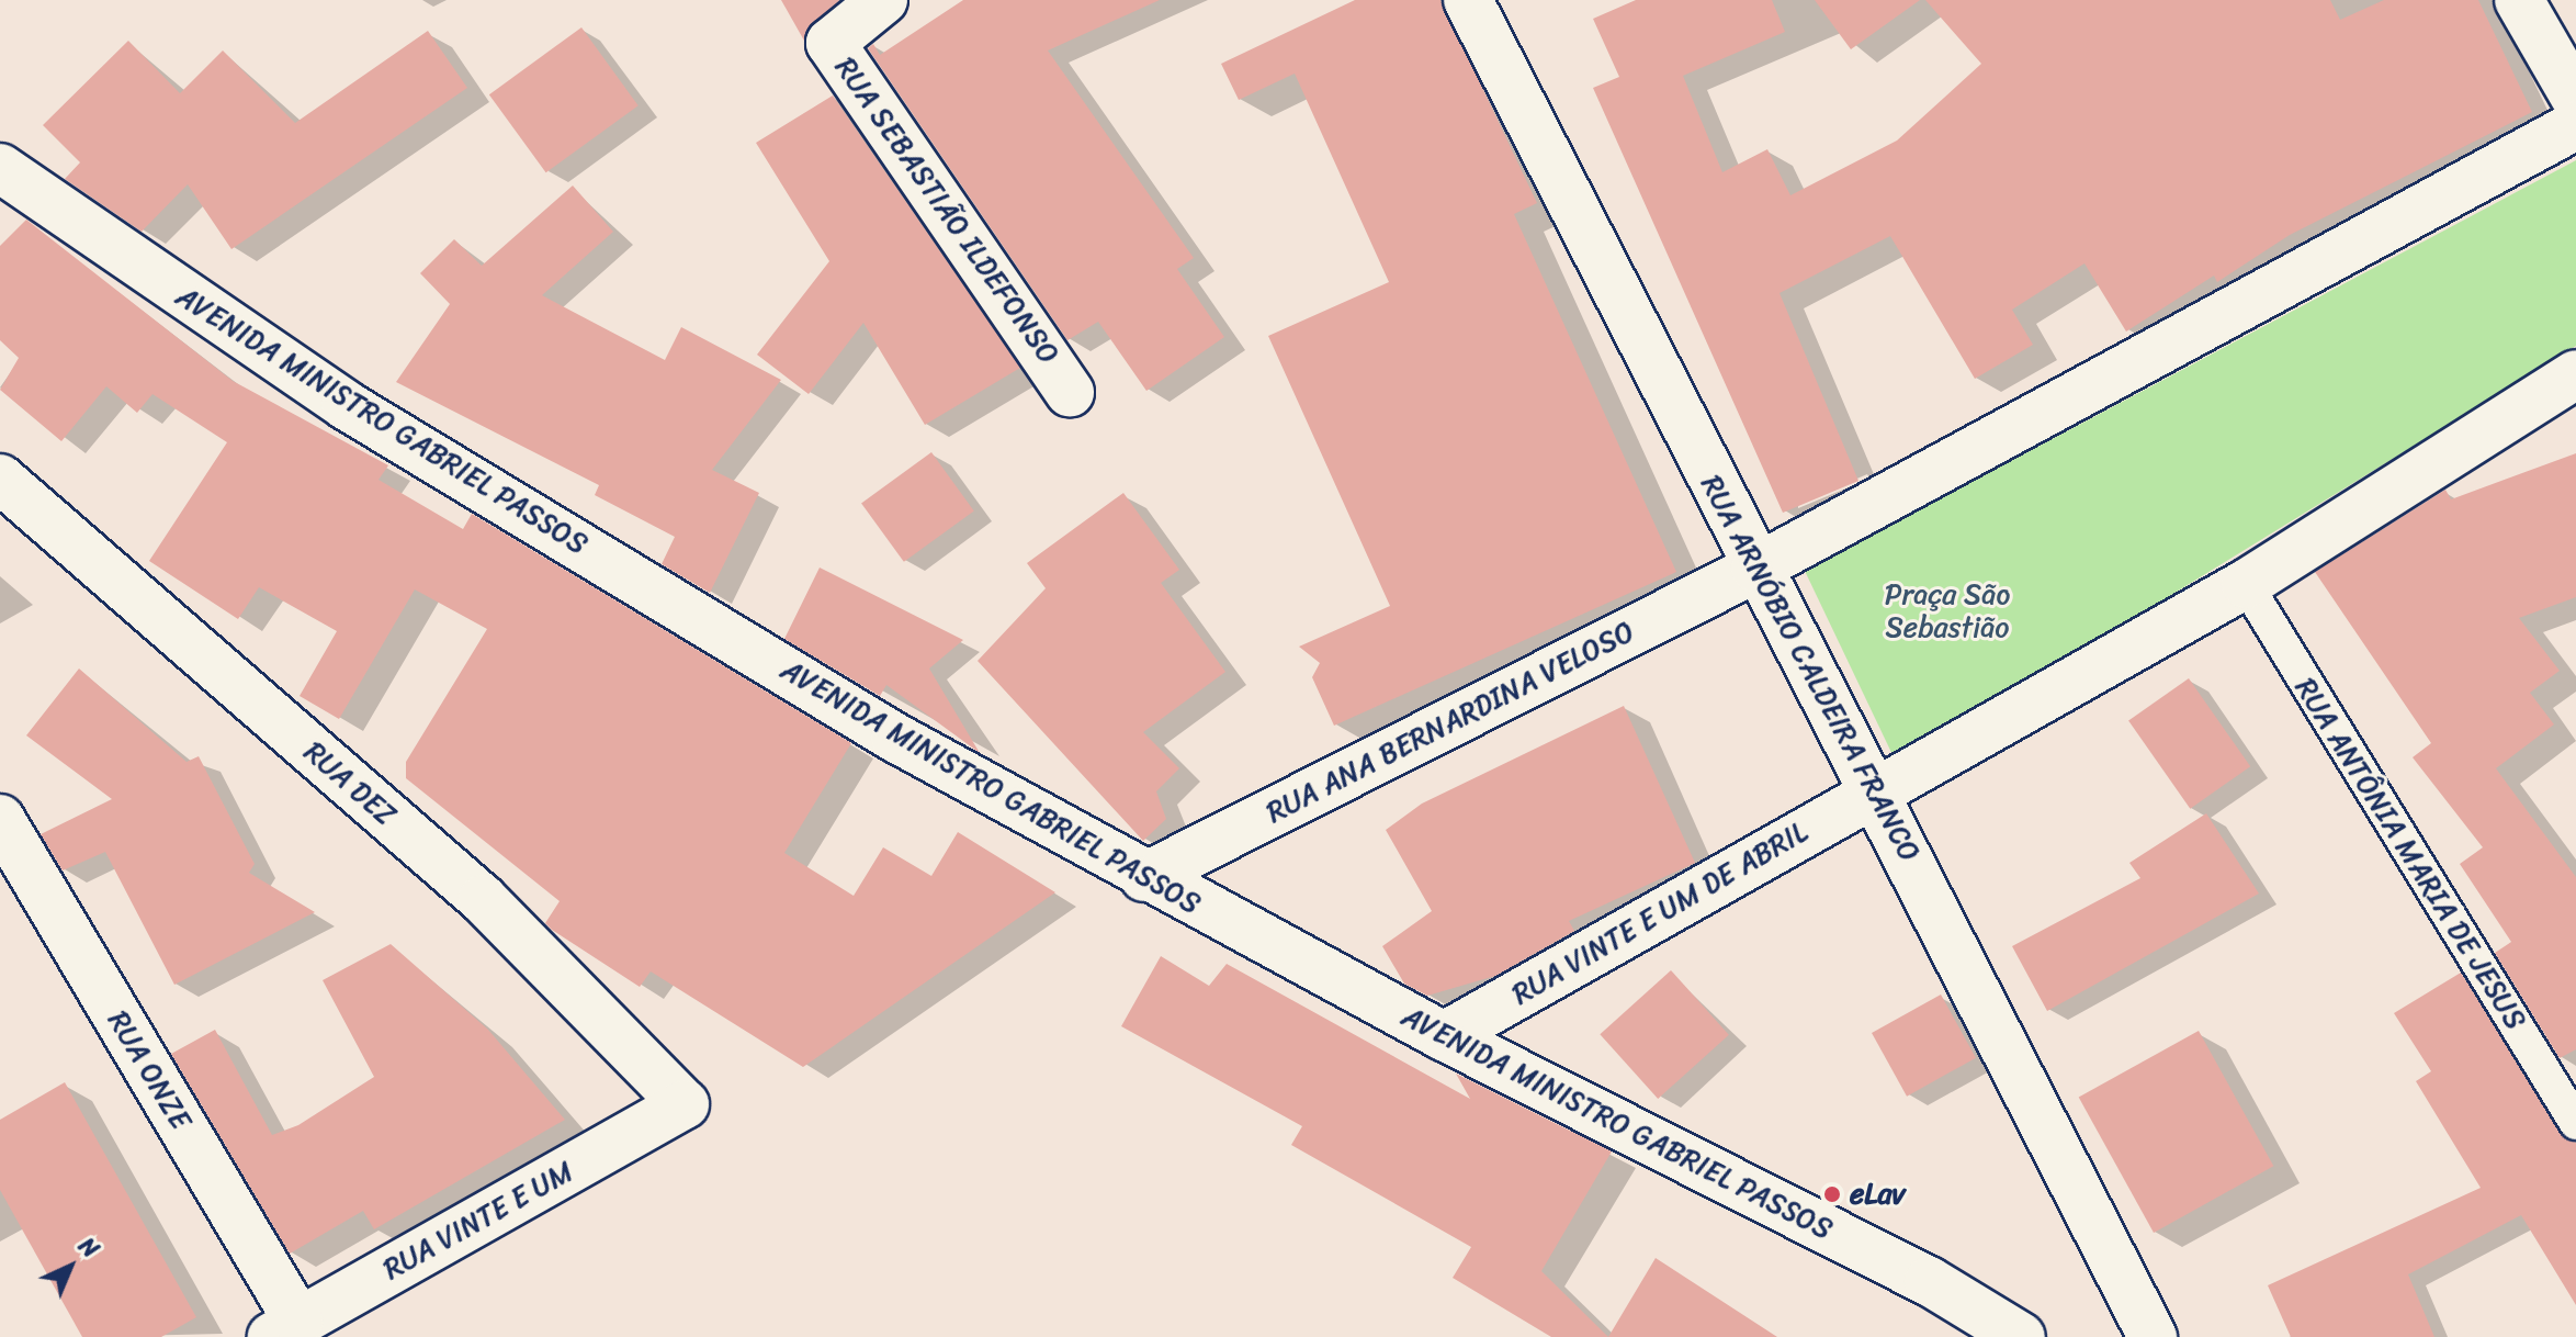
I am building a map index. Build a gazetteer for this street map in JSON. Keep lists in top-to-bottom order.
{
  "streets": {
    "street": [
      "RUA SEBASTIÃO ILDEFONSO",
      "AVENIDA MINISTRO GABRIEL PASSOS",
      "RUA ARNÓBIO CALDEIRA FRANCO",
      "RUA ANA BERNARDINA VELOSO",
      "RUA DEZ",
      "RUA VINTE E UM DE ABRIL",
      "RUA ONZE",
      "RUA VINTE E UM"
    ],
    "lane": ["RUA ANTÔNIA MARIA DE JESUS"]
  },
  "crossings": [
    ["AVENIDA MINISTRO GABRIEL PASSOS", "RUA ANA BERNARDINA VELOSO"],
    ["AVENIDA MINISTRO GABRIEL PASSOS", "RUA VINTE E UM DE ABRIL"],
    ["RUA ARNÓBIO CALDEIRA FRANCO", "RUA ANA BERNARDINA VELOSO"],
    ["RUA ARNÓBIO CALDEIRA FRANCO", "RUA VINTE E UM DE ABRIL"],
    ["RUA DEZ", "RUA VINTE E UM"],
    ["RUA ONZE", "RUA VINTE E UM"]
  ],
  "parks": ["Praça São Sebastião"],
  "places": ["eLav"],
  "north": "top right"
}
